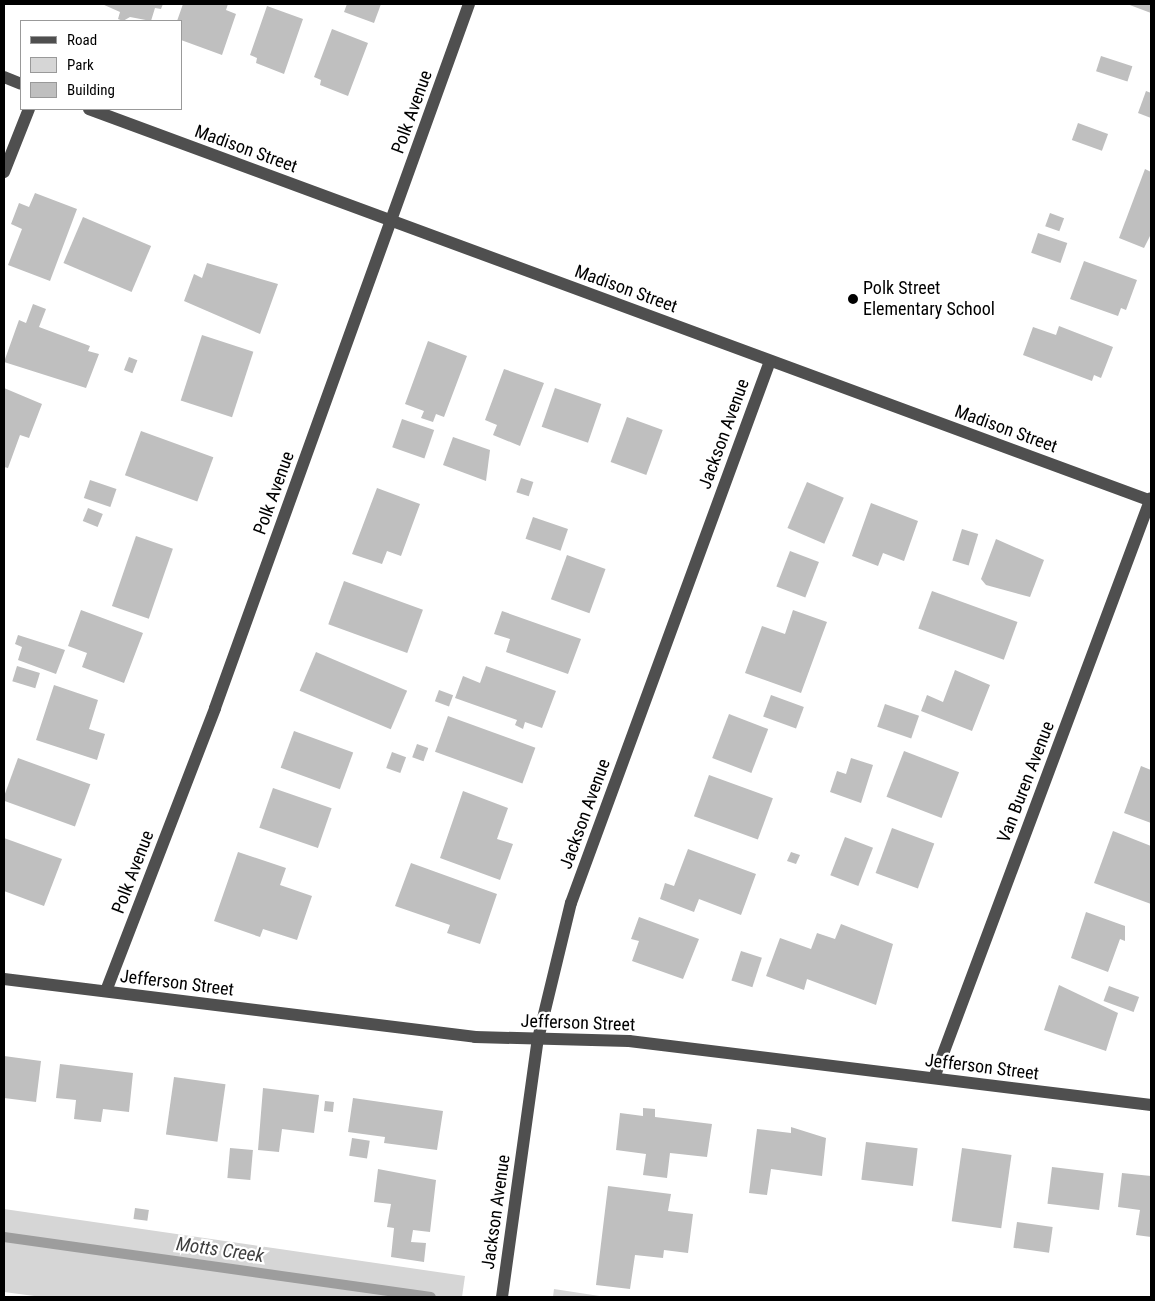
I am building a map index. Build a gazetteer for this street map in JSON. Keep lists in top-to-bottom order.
{
  "streets": {
    "street": [
      "Polk Avenue",
      "Madison Street",
      "Jackson Avenue",
      "Van Buren Avenue",
      "Jefferson Street"
    ]
  },
  "crossings": [
    ["Polk Avenue", "Madison Street"],
    ["Polk Avenue", "Jefferson Street"],
    ["Madison Street", "Jackson Avenue"],
    ["Madison Street", "Van Buren Avenue"],
    ["Jackson Avenue", "Jefferson Street"],
    ["Van Buren Avenue", "Jefferson Street"]
  ],
  "water": ["Motts Creek"],
  "places": ["Polk Street Elementary School"],
  "legend": ["Road", "Park", "Building"]
}
